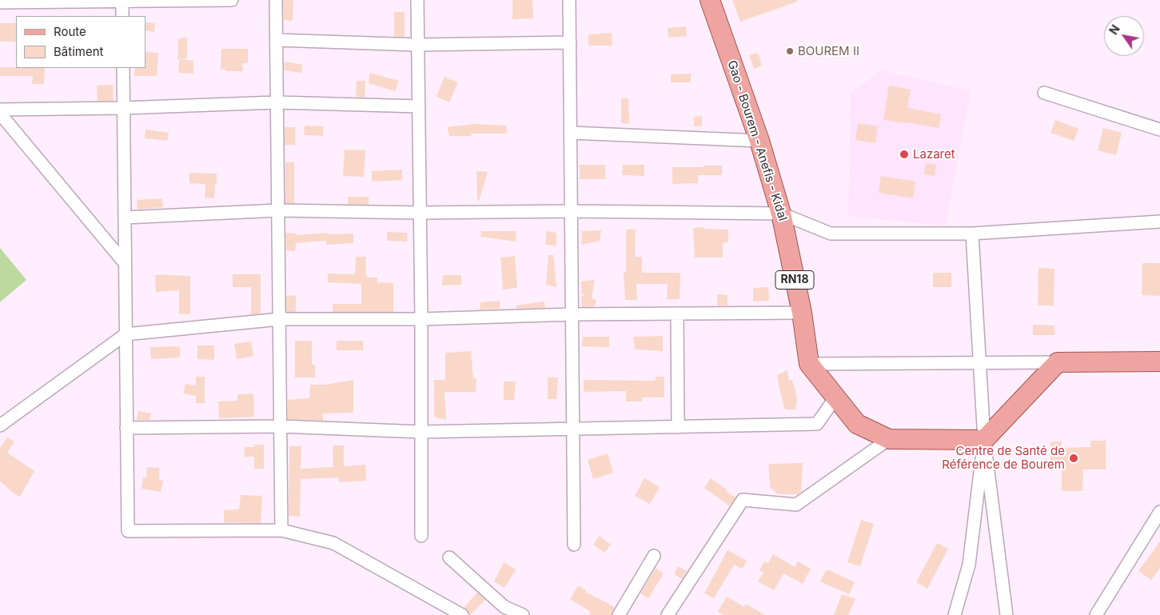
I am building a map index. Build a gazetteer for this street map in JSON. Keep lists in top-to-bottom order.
{
  "streets": {
    "main road": ["Gao - Bourem - Anefis - Kidal", "RN18"]
  },
  "places": ["BOUREM II", "Lazaret", "Centre de Santé de Référence de Bourem"],
  "legend": ["Route", "Bâtiment"],
  "north": "top left"
}
